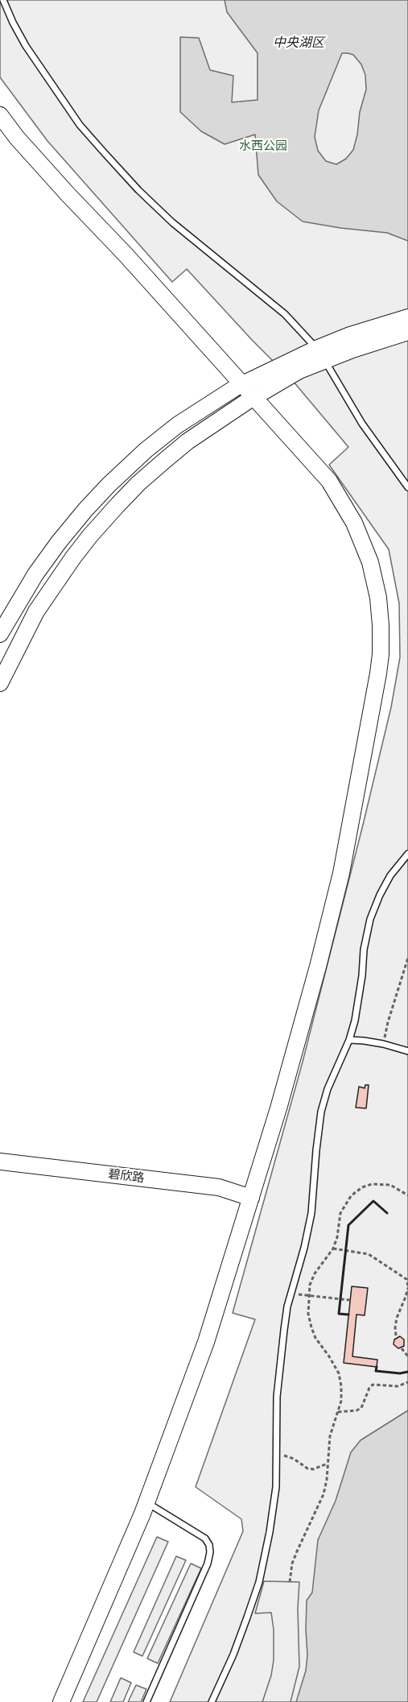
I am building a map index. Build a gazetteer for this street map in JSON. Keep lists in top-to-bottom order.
{
  "streets": {
    "street": ["碧欣路"]
  },
  "water": ["中央湖区"],
  "parks": ["水西公园"]
}
